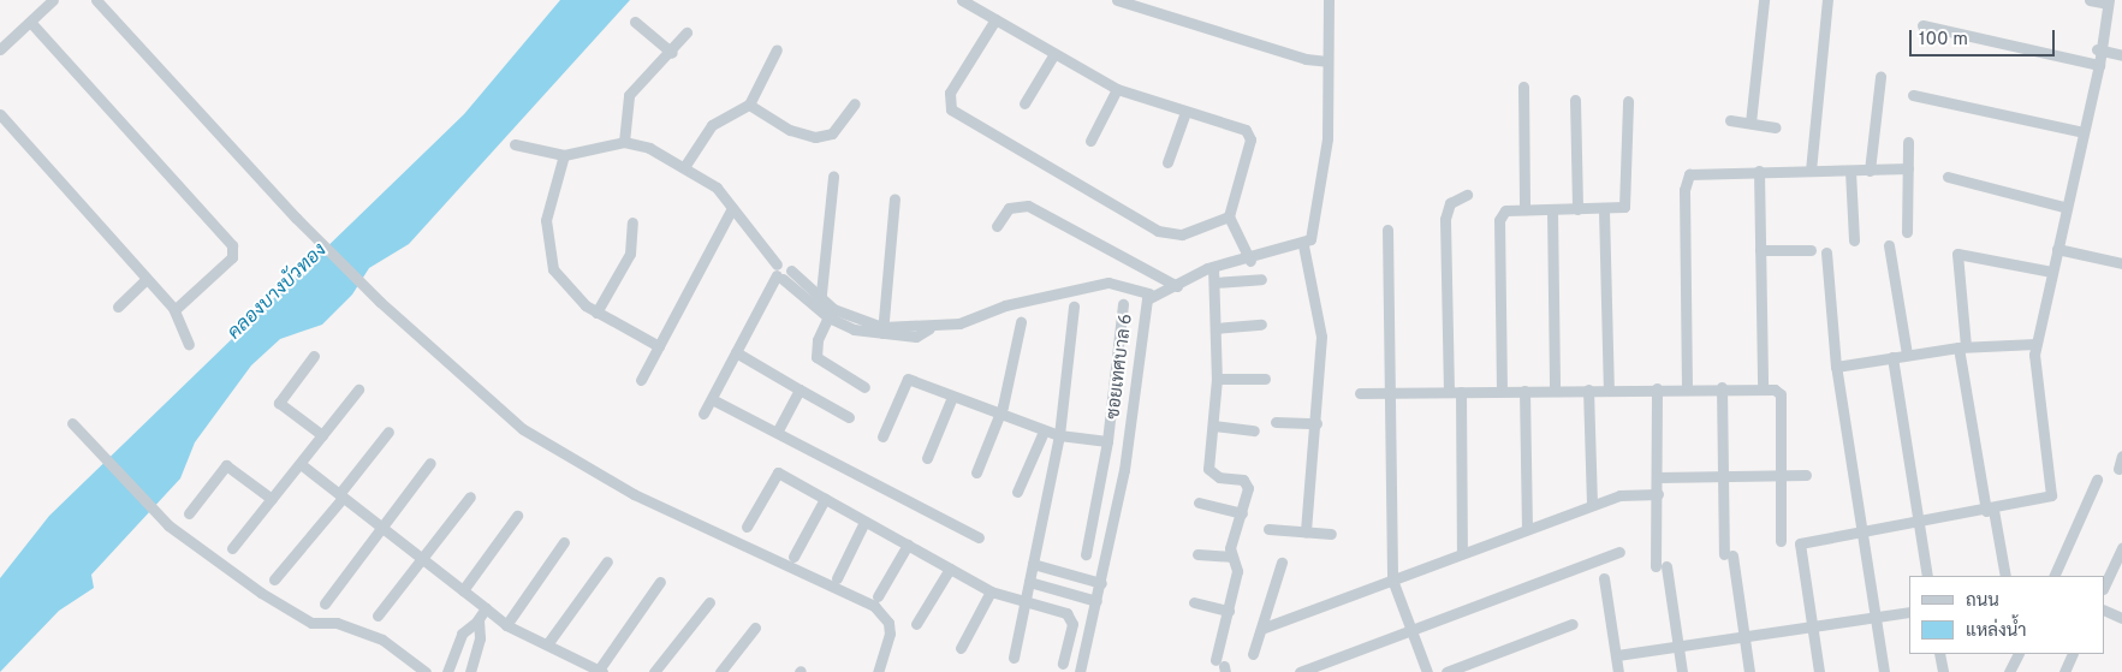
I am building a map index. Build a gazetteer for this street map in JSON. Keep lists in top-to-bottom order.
{
  "streets": {
    "street": ["ซอยเทศบาล 6"]
  },
  "water": ["คลองบางบัวทอง"],
  "legend": ["ถนน", "แหล่งน้ำ"],
  "scale_bar": "100 m"
}
